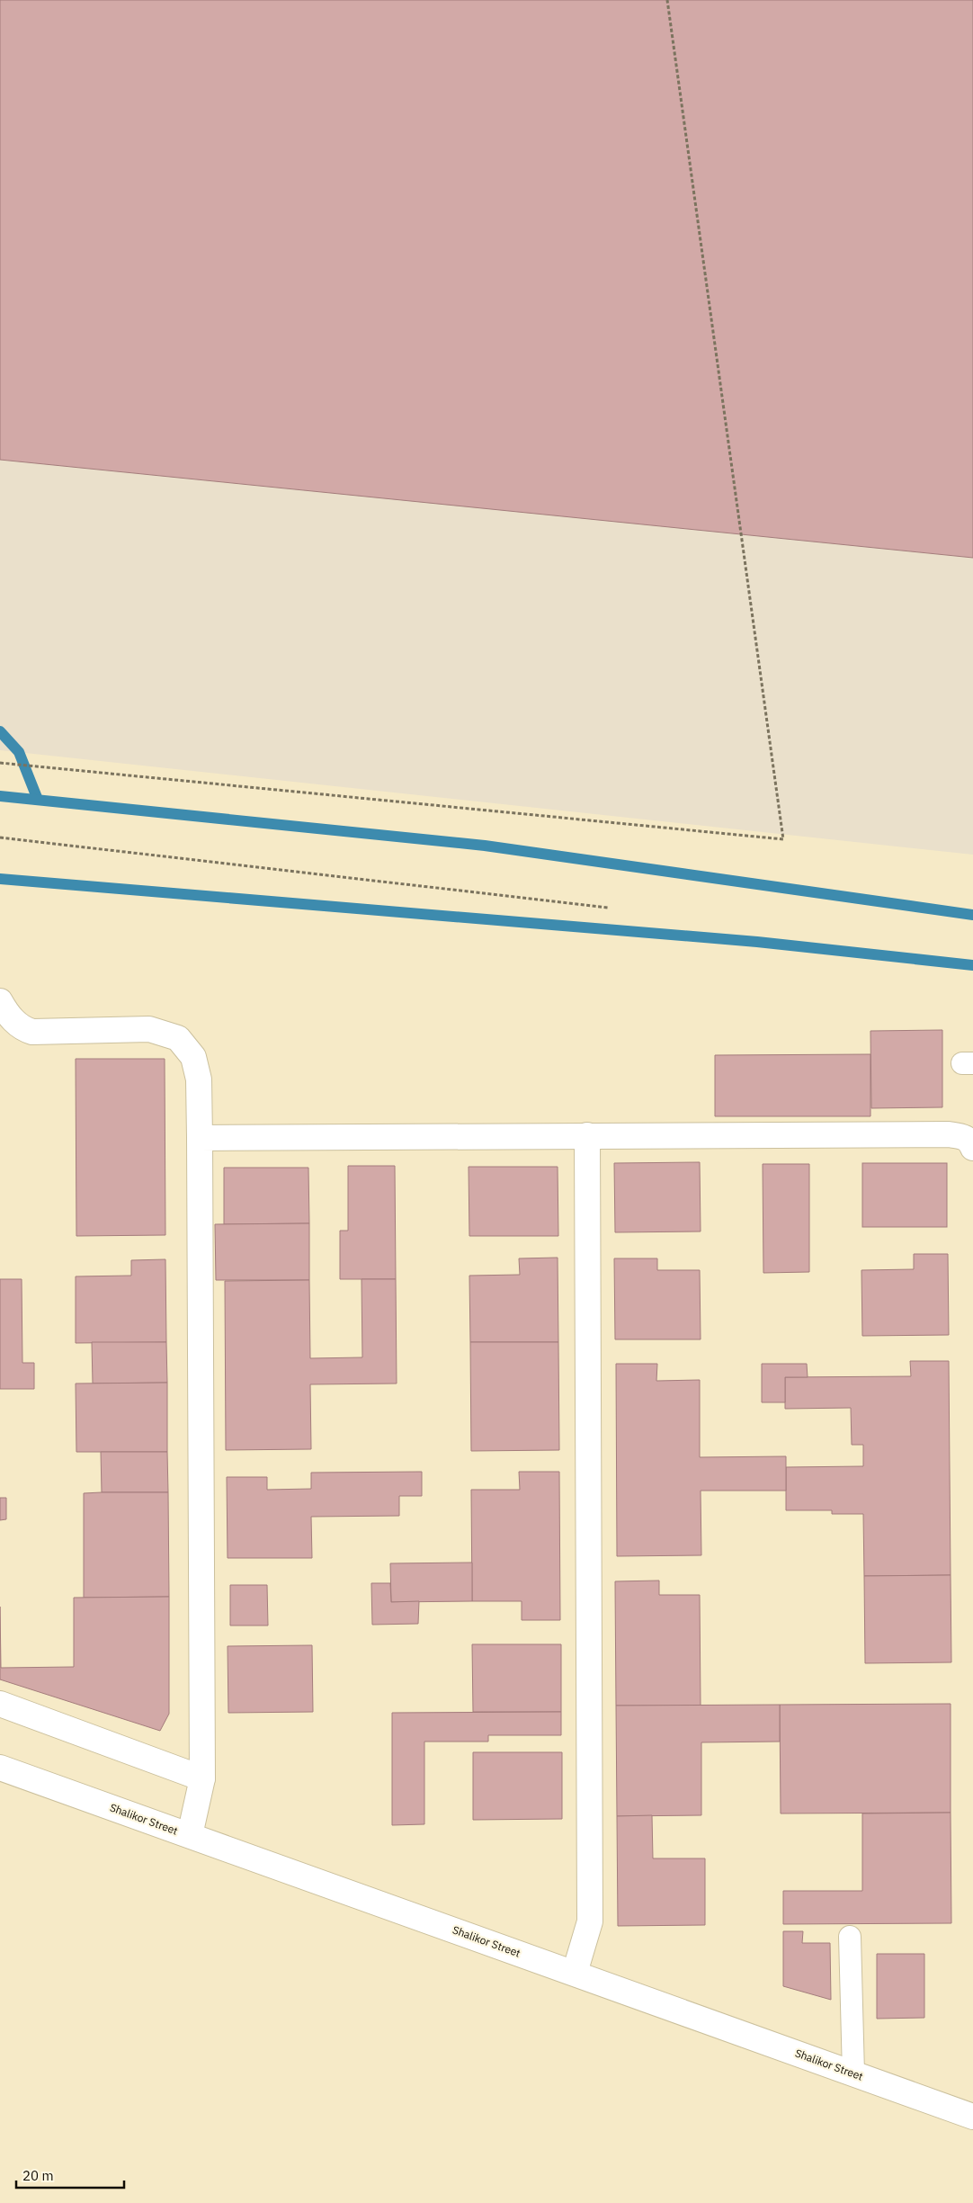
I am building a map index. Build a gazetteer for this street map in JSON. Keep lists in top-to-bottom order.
{
  "streets": {
    "street": ["Shаlikor Street"]
  },
  "scale_bar": "20 m"
}
